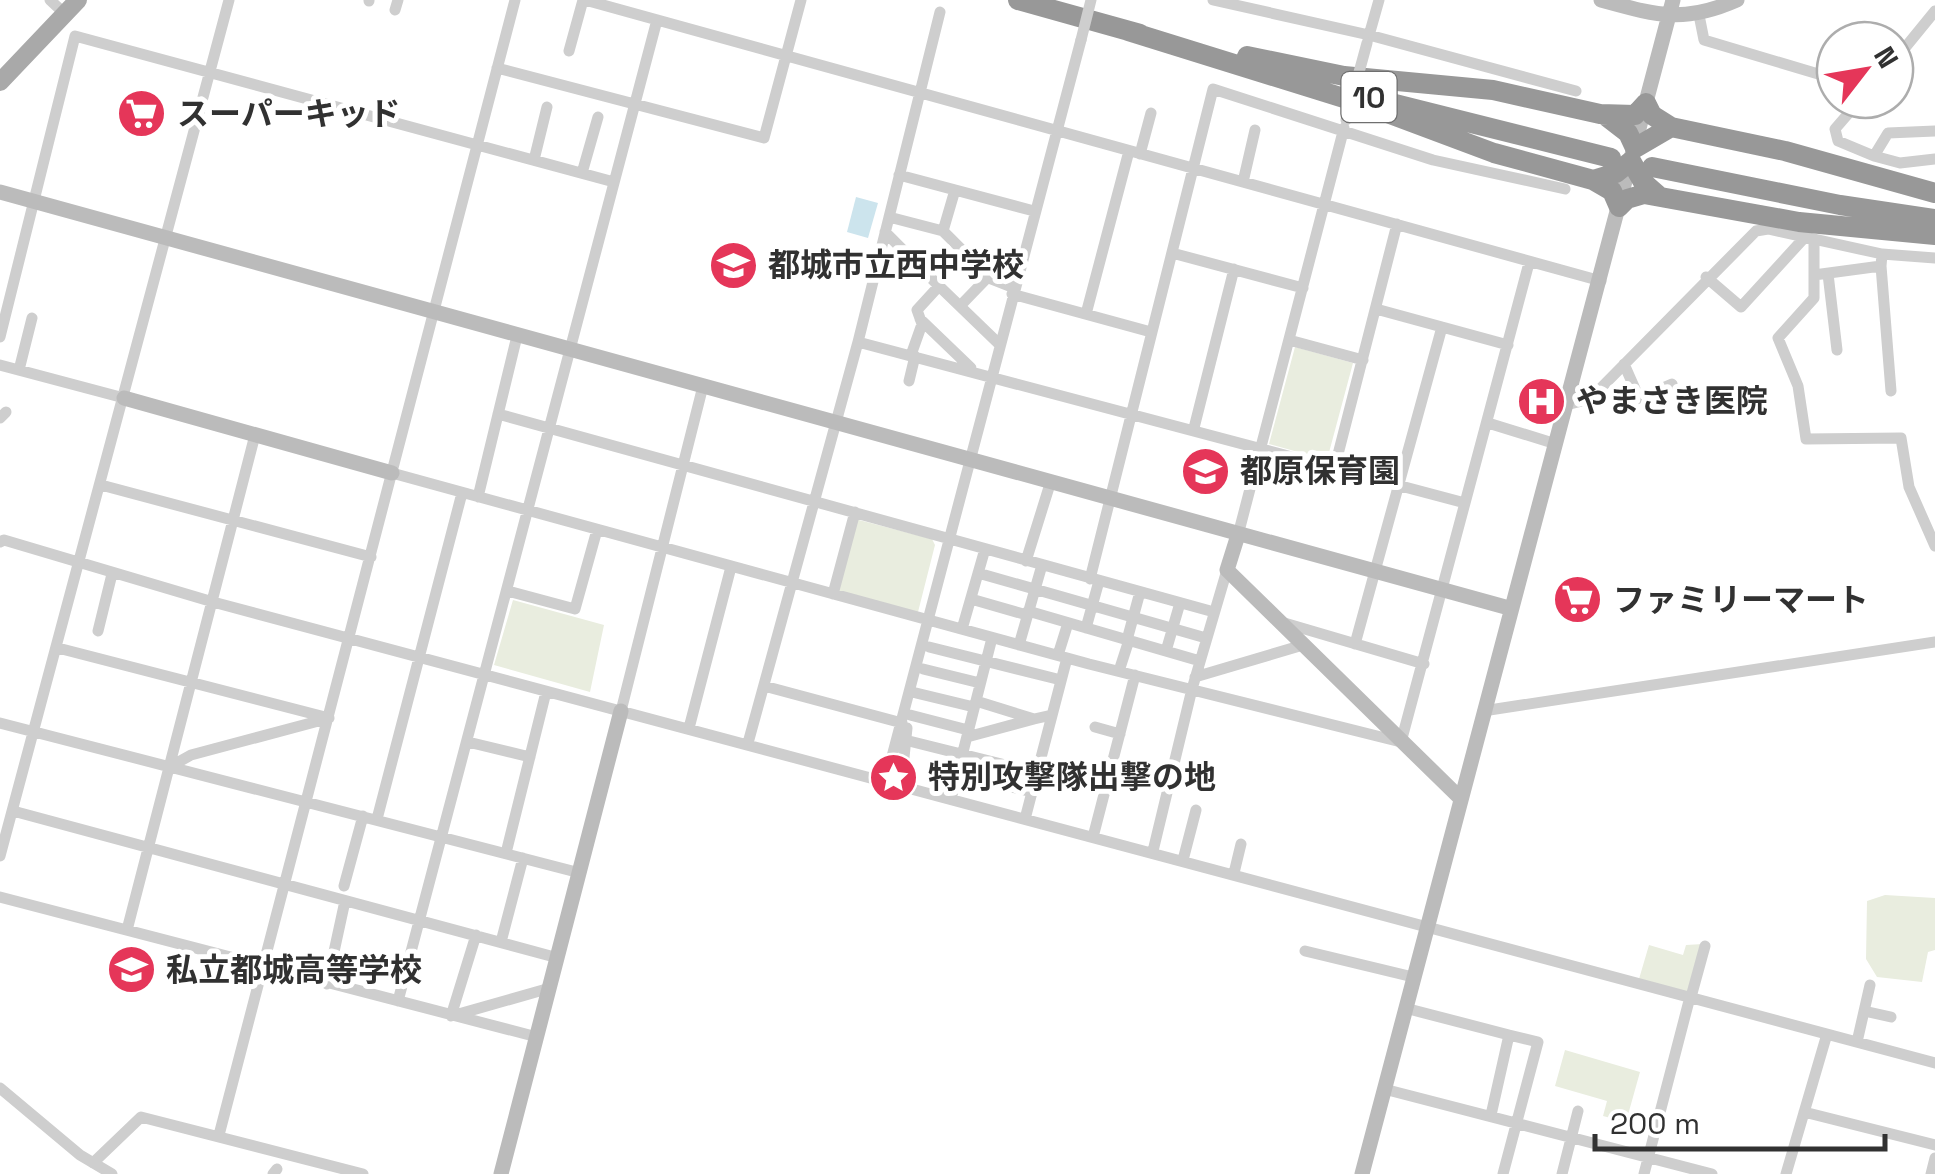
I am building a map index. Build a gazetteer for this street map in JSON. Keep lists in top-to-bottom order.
{
  "streets": {
    "highway": ["10"]
  },
  "places": {
    "supermarket": ["スーパーキッド", "ファミリーマート"],
    "school or university": ["都城市立西中学校", "都原保育園", "私立都城高等学校"],
    "hospital": ["やまさき医院"],
    "place": ["特別攻撃隊出撃の地"]
  },
  "scale_bar": "200 m",
  "north": "top right"
}
